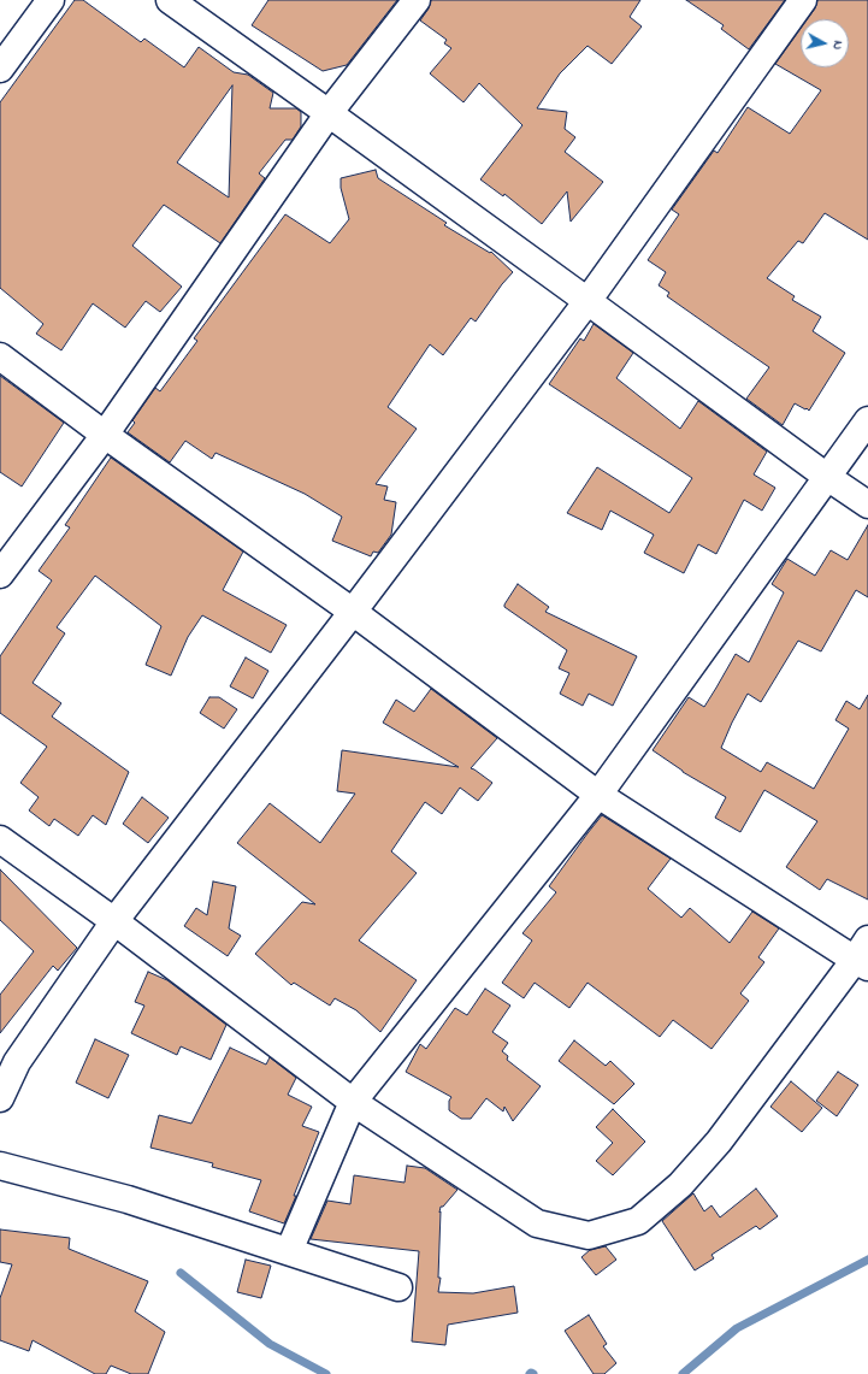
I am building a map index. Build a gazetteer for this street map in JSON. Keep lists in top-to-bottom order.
{
  "north": "right"
}
